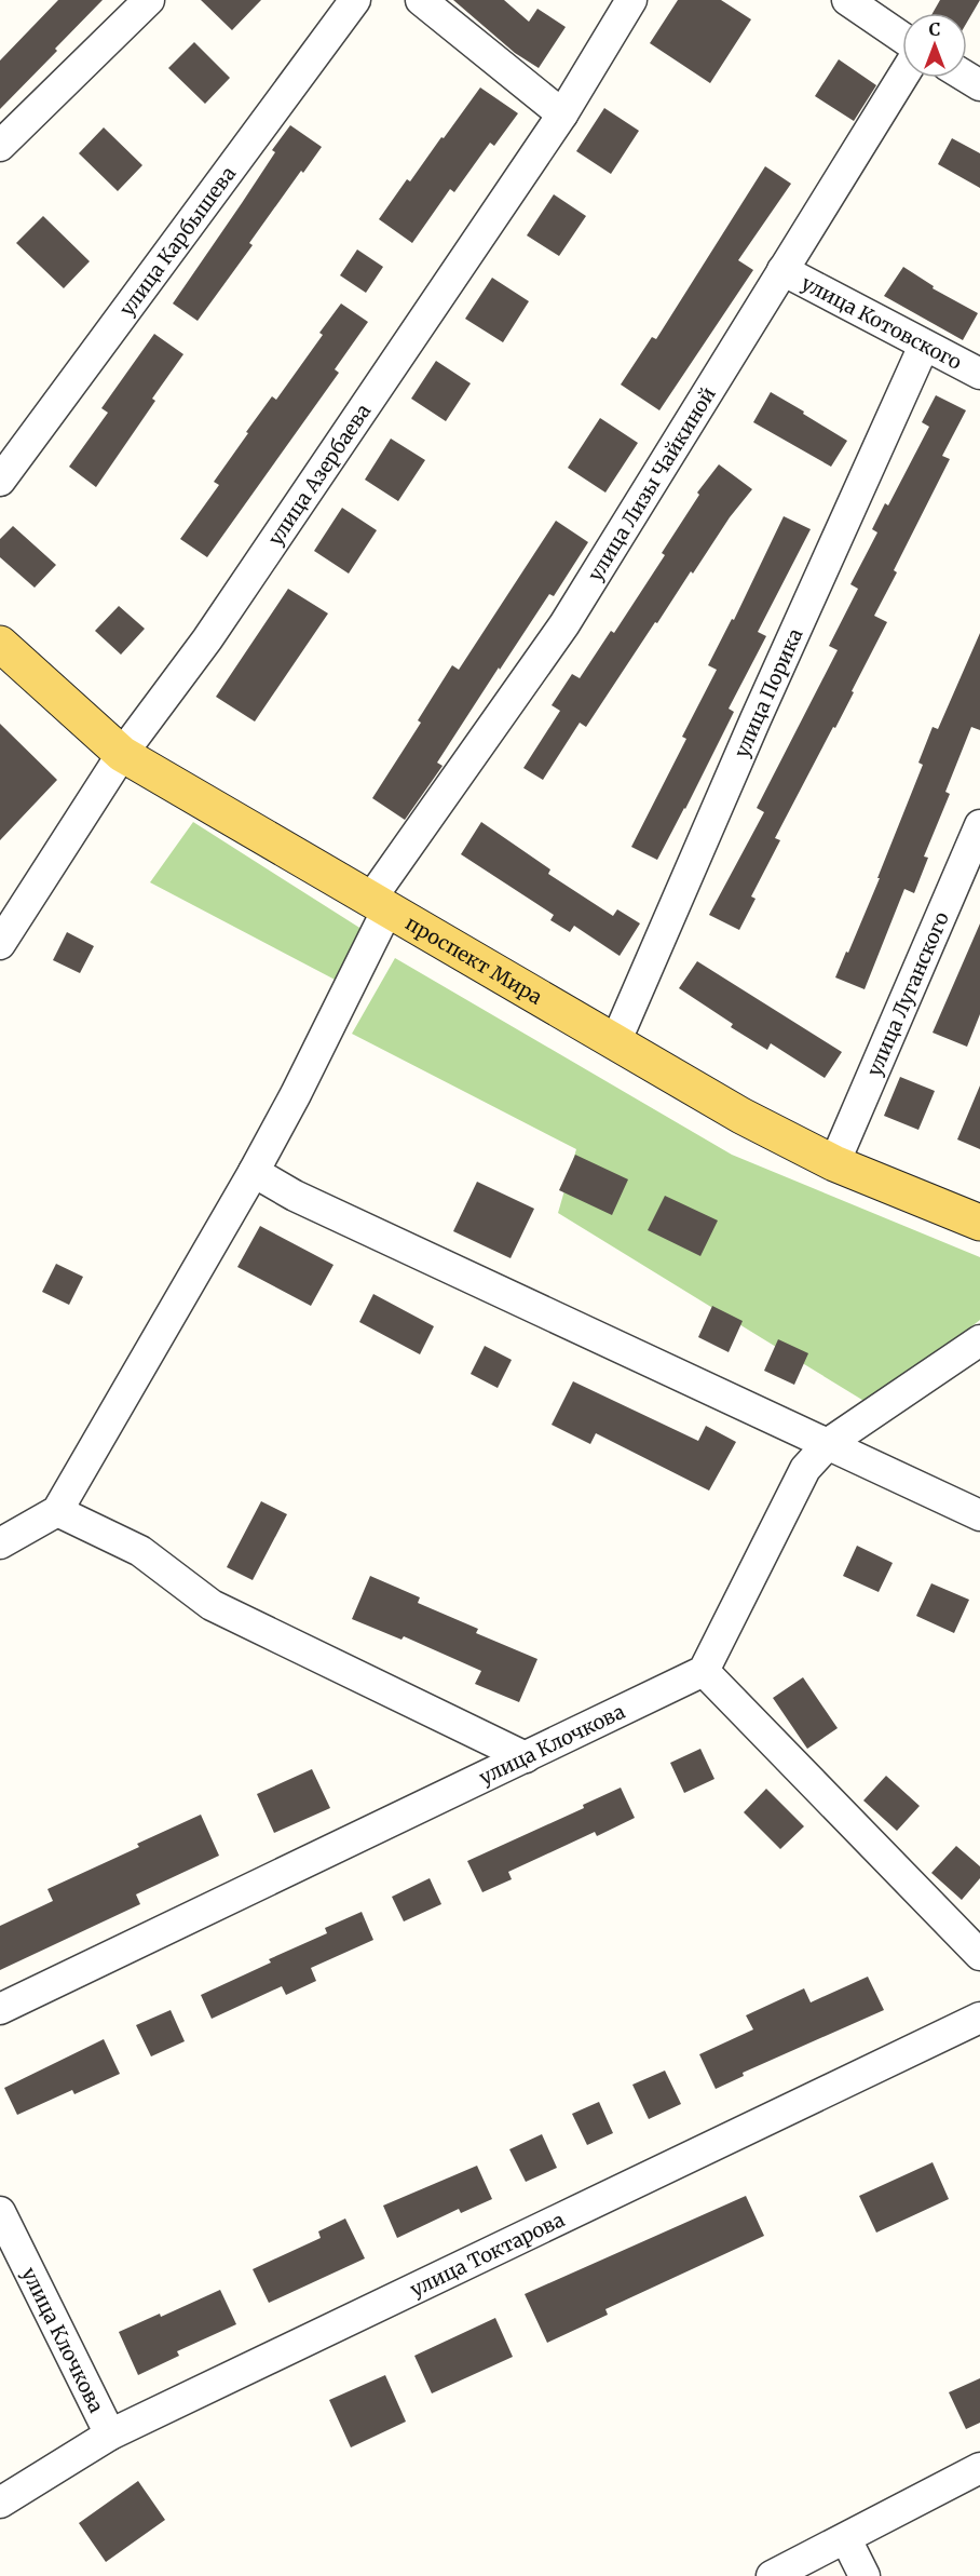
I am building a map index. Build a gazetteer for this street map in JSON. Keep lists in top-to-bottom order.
{
  "streets": {
    "main road": ["проспект Мира"],
    "street": [
      "улица Карбышева",
      "улица Котовского",
      "улица Азербаева",
      "улица Лизы Чайкиной",
      "улица Порика",
      "улица Луганского",
      "улица Клочкова",
      "улица Токтарова"
    ]
  },
  "crossings": [
    ["улица Котовского", "улица Лизы Чайкиной"],
    ["улица Котовского", "улица Порика"],
    ["улица Азербаева", "проспект Мира"],
    ["улица Лизы Чайкиной", "проспект Мира"],
    ["улица Порика", "проспект Мира"],
    ["проспект Мира", "улица Луганского"],
    ["улица Клочкова", "улица Токтарова"]
  ],
  "north": "top"
}
